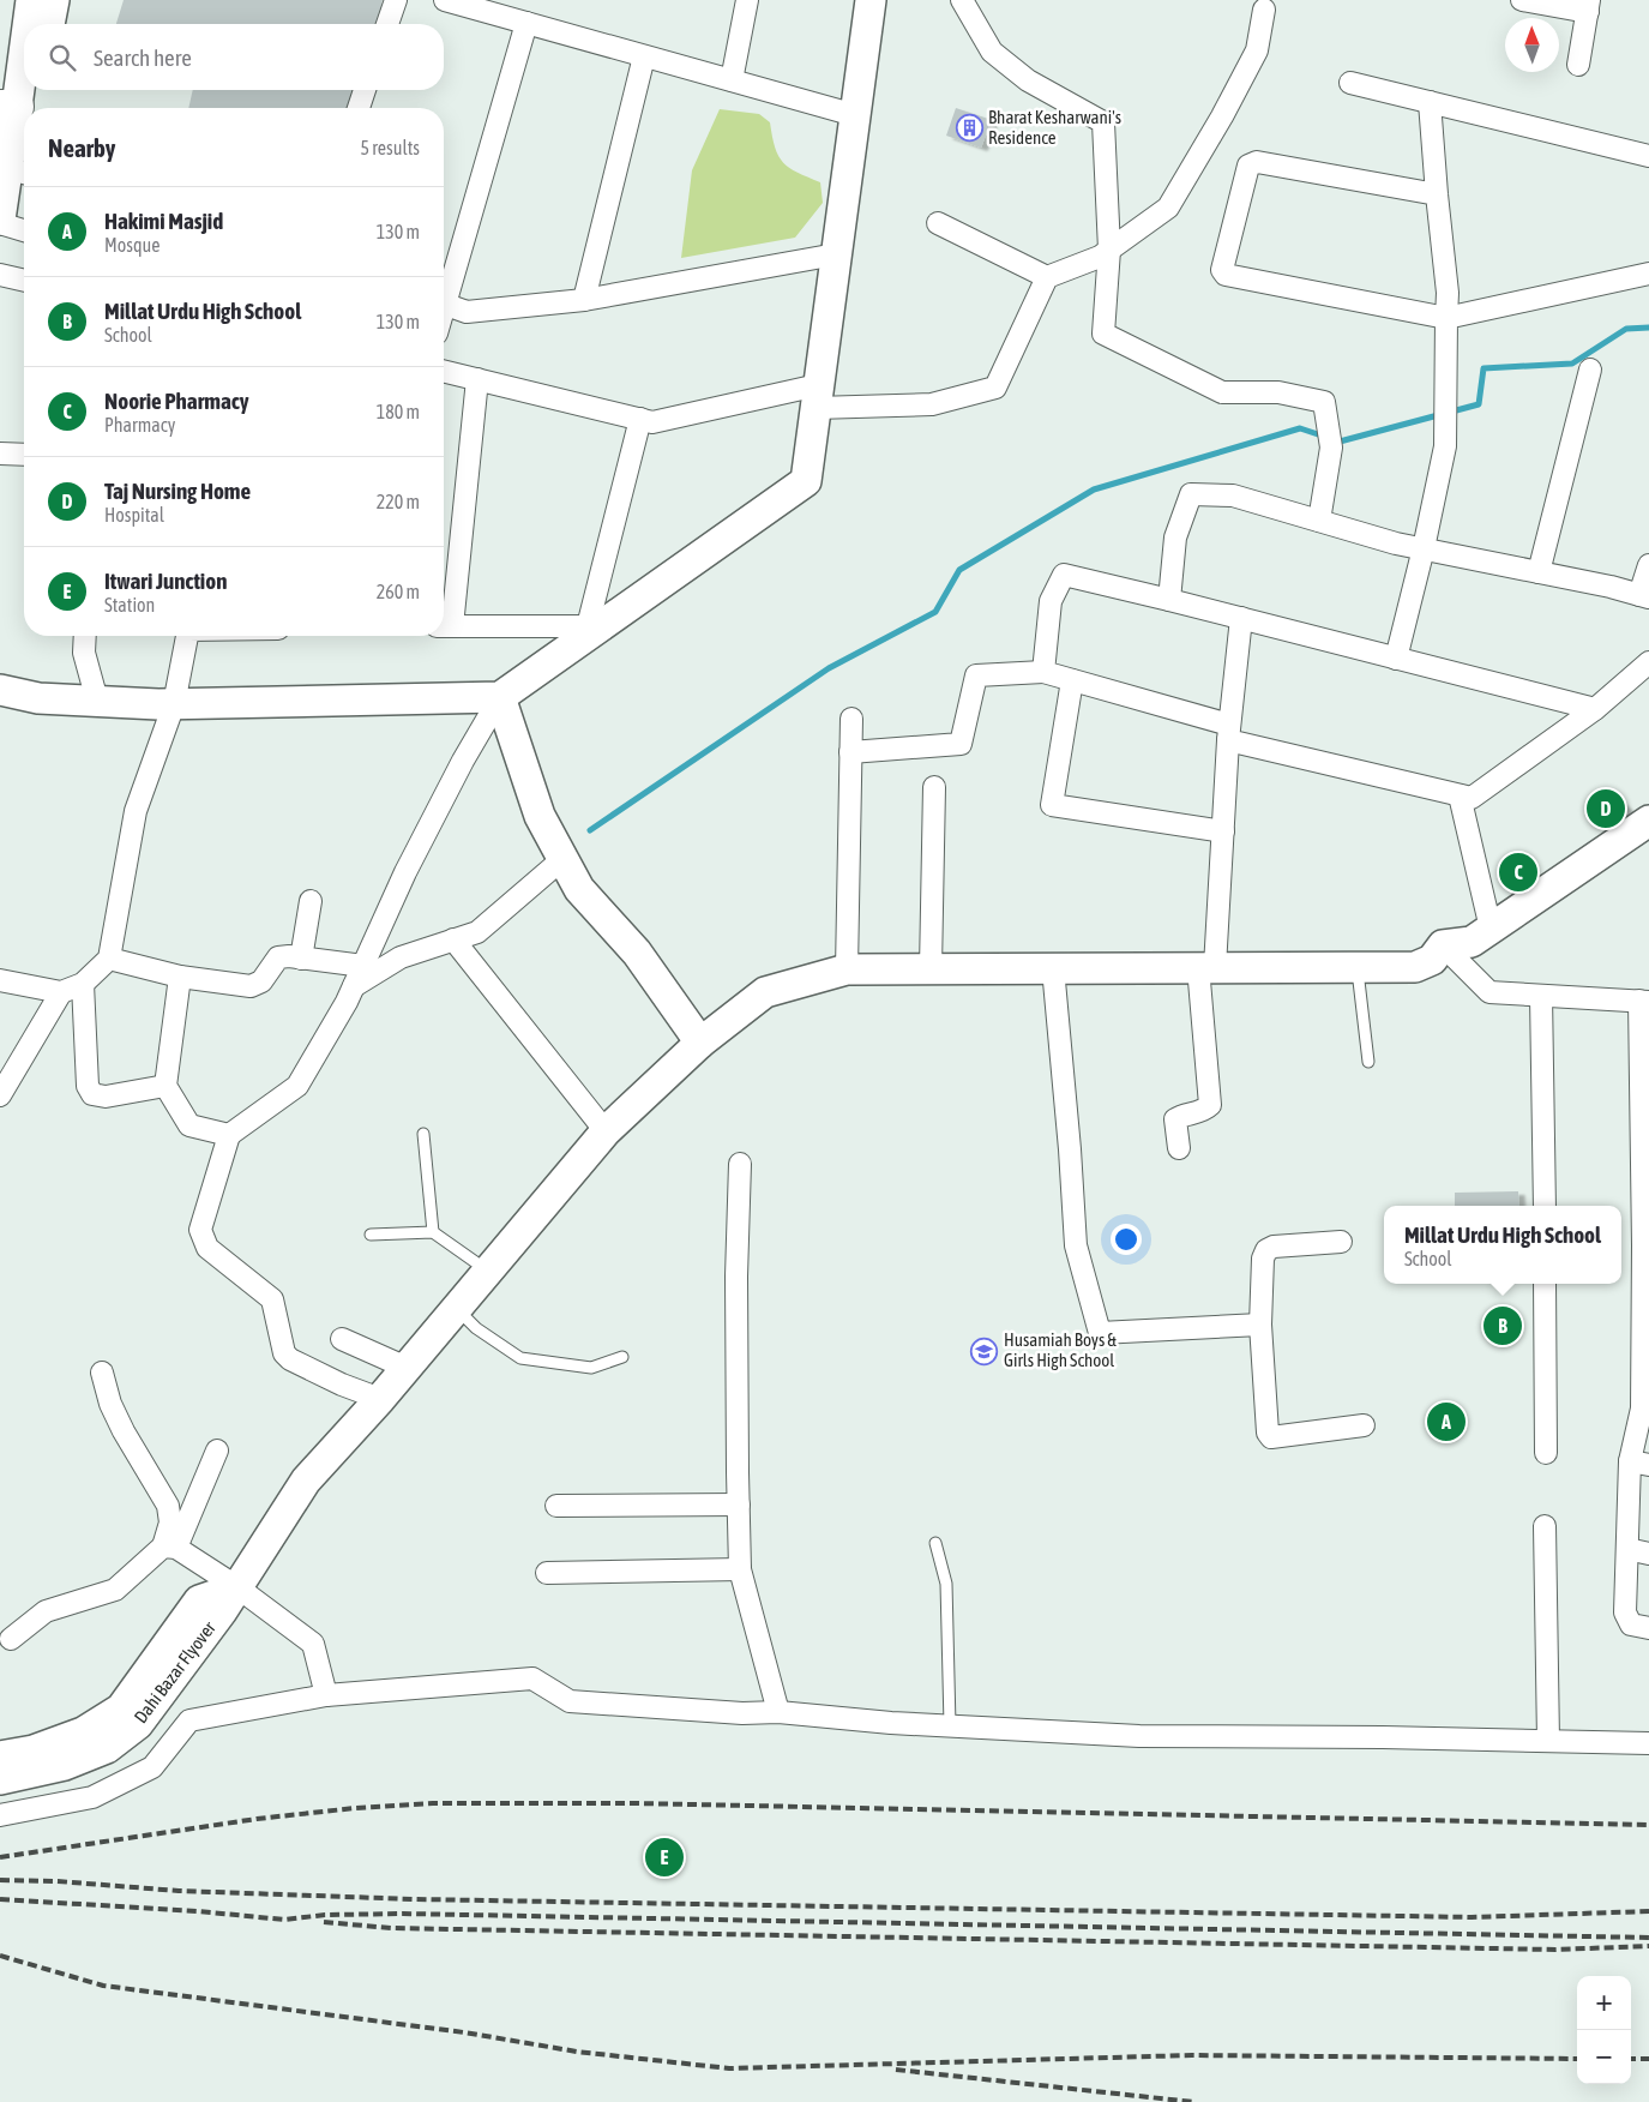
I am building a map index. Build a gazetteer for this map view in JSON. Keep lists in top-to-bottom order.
{
  "streets": {
    "street": ["Dahi Bazar Flyover"]
  },
  "places": {
    "building": ["Bharat Kesharwani's Residence"],
    "school or university": ["Husamiah Boys & Girls High School"]
  },
  "north": "top",
  "page": {
    "search": "Search here",
    "heading": ["Nearby", "5 results"],
    "list": [
      {
        "mark": "A",
        "name": "Hakimi Masjid",
        "note": "Mosque",
        "value": "130 m"
      },
      {
        "mark": "B",
        "name": "Millat Urdu High School",
        "note": "School",
        "value": "130 m"
      },
      {
        "mark": "C",
        "name": "Noorie Pharmacy",
        "note": "Pharmacy",
        "value": "180 m"
      },
      {
        "mark": "D",
        "name": "Taj Nursing Home",
        "note": "Hospital",
        "value": "220 m"
      },
      {
        "mark": "E",
        "name": "Itwari Junction",
        "note": "Station",
        "value": "260 m"
      }
    ],
    "pins": [
      "D",
      "C",
      "B",
      "A",
      "E"
    ],
    "popup": ["Millat Urdu High School", "School"],
    "map_buttons": ["+", "−"]
  }
}
